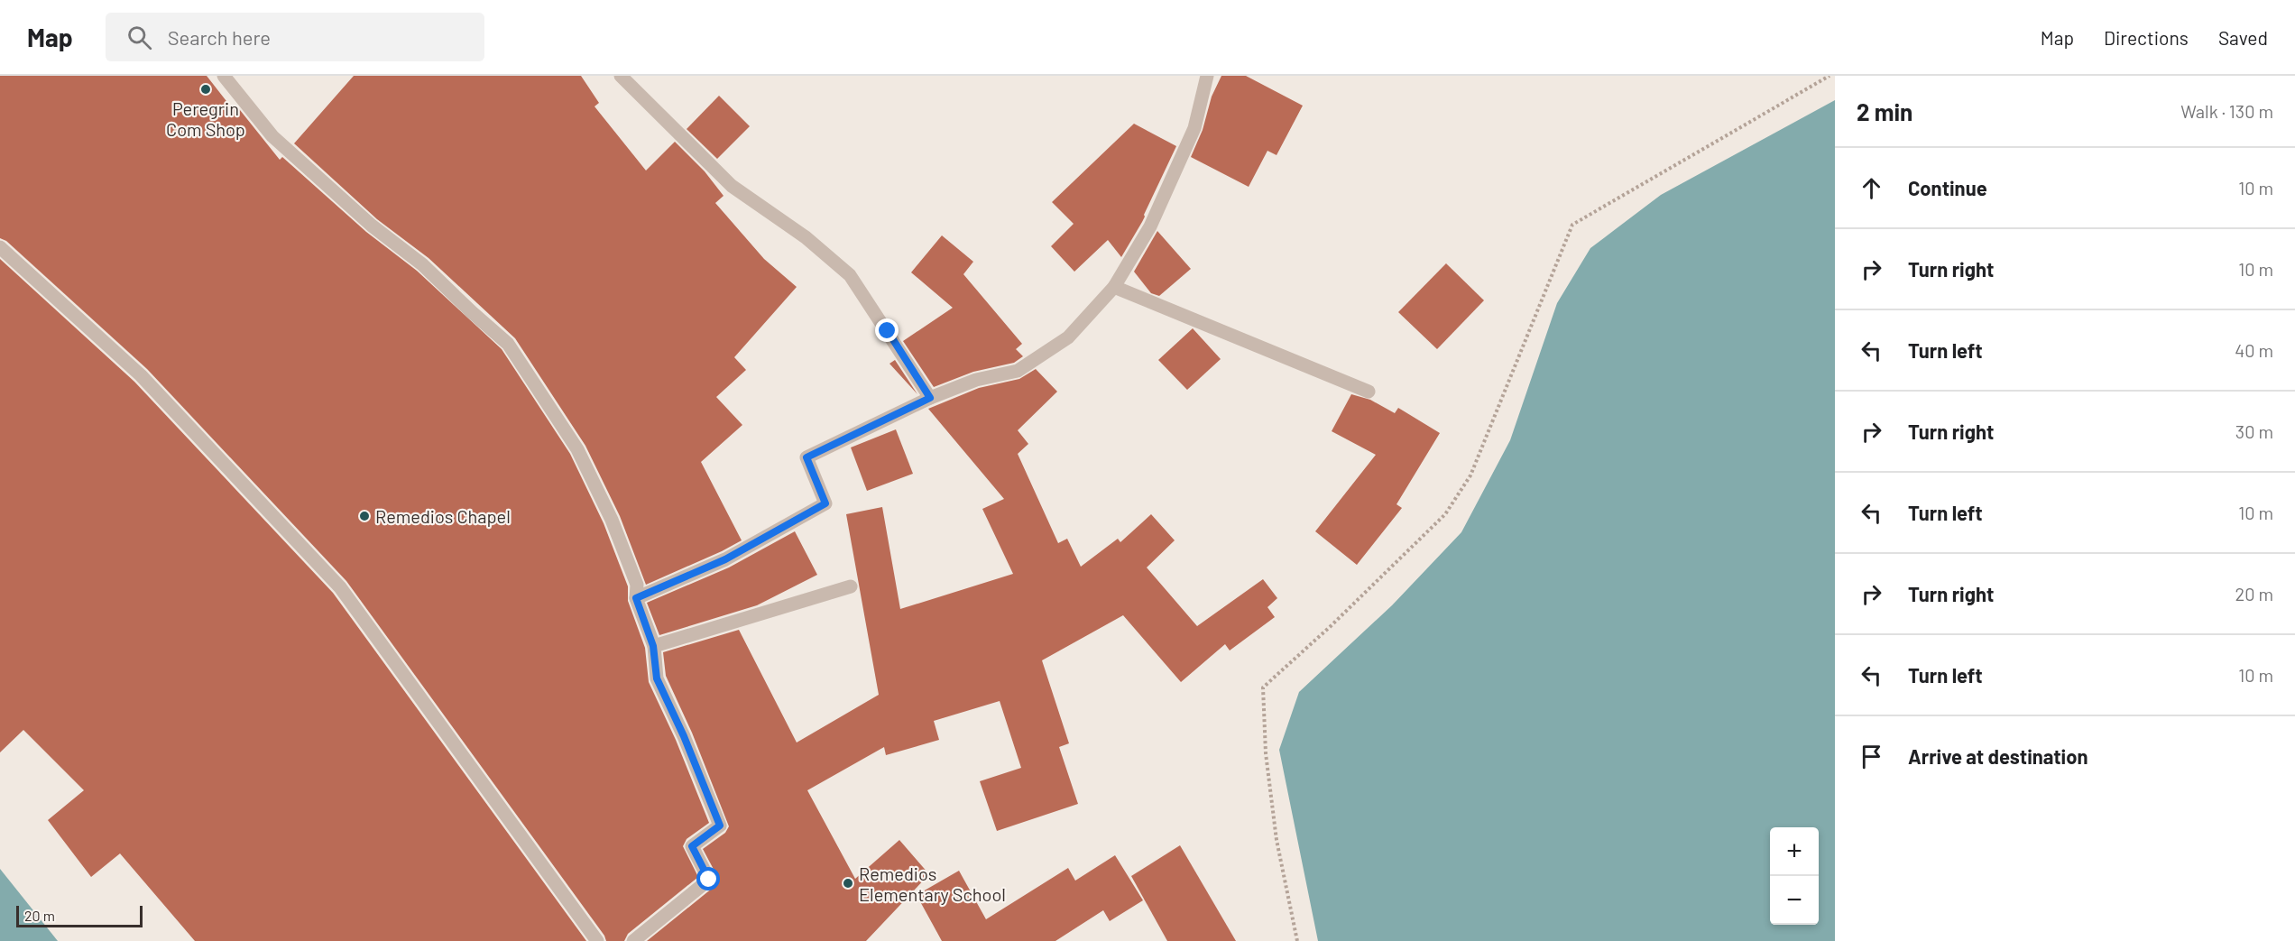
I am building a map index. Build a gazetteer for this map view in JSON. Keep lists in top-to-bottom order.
{
  "places": ["Peregrin Com Shop", "Remedios Chapel", "Remedios Elementary School"],
  "scale_bar": "20 m",
  "page": {
    "header": "Map",
    "search": "Search here",
    "nav": ["Map", "Directions", "Saved"],
    "heading": ["2 min", "Walk · 130 m"],
    "list": [
      ["Continue", "10 m"],
      ["Turn right", "10 m"],
      ["Turn left", "40 m"],
      ["Turn right", "30 m"],
      ["Turn left", "10 m"],
      ["Turn right", "20 m"],
      ["Turn left", "10 m"],
      "Arrive at destination"
    ],
    "map_buttons": ["+", "−"],
    "scale": "20 m"
  }
}
